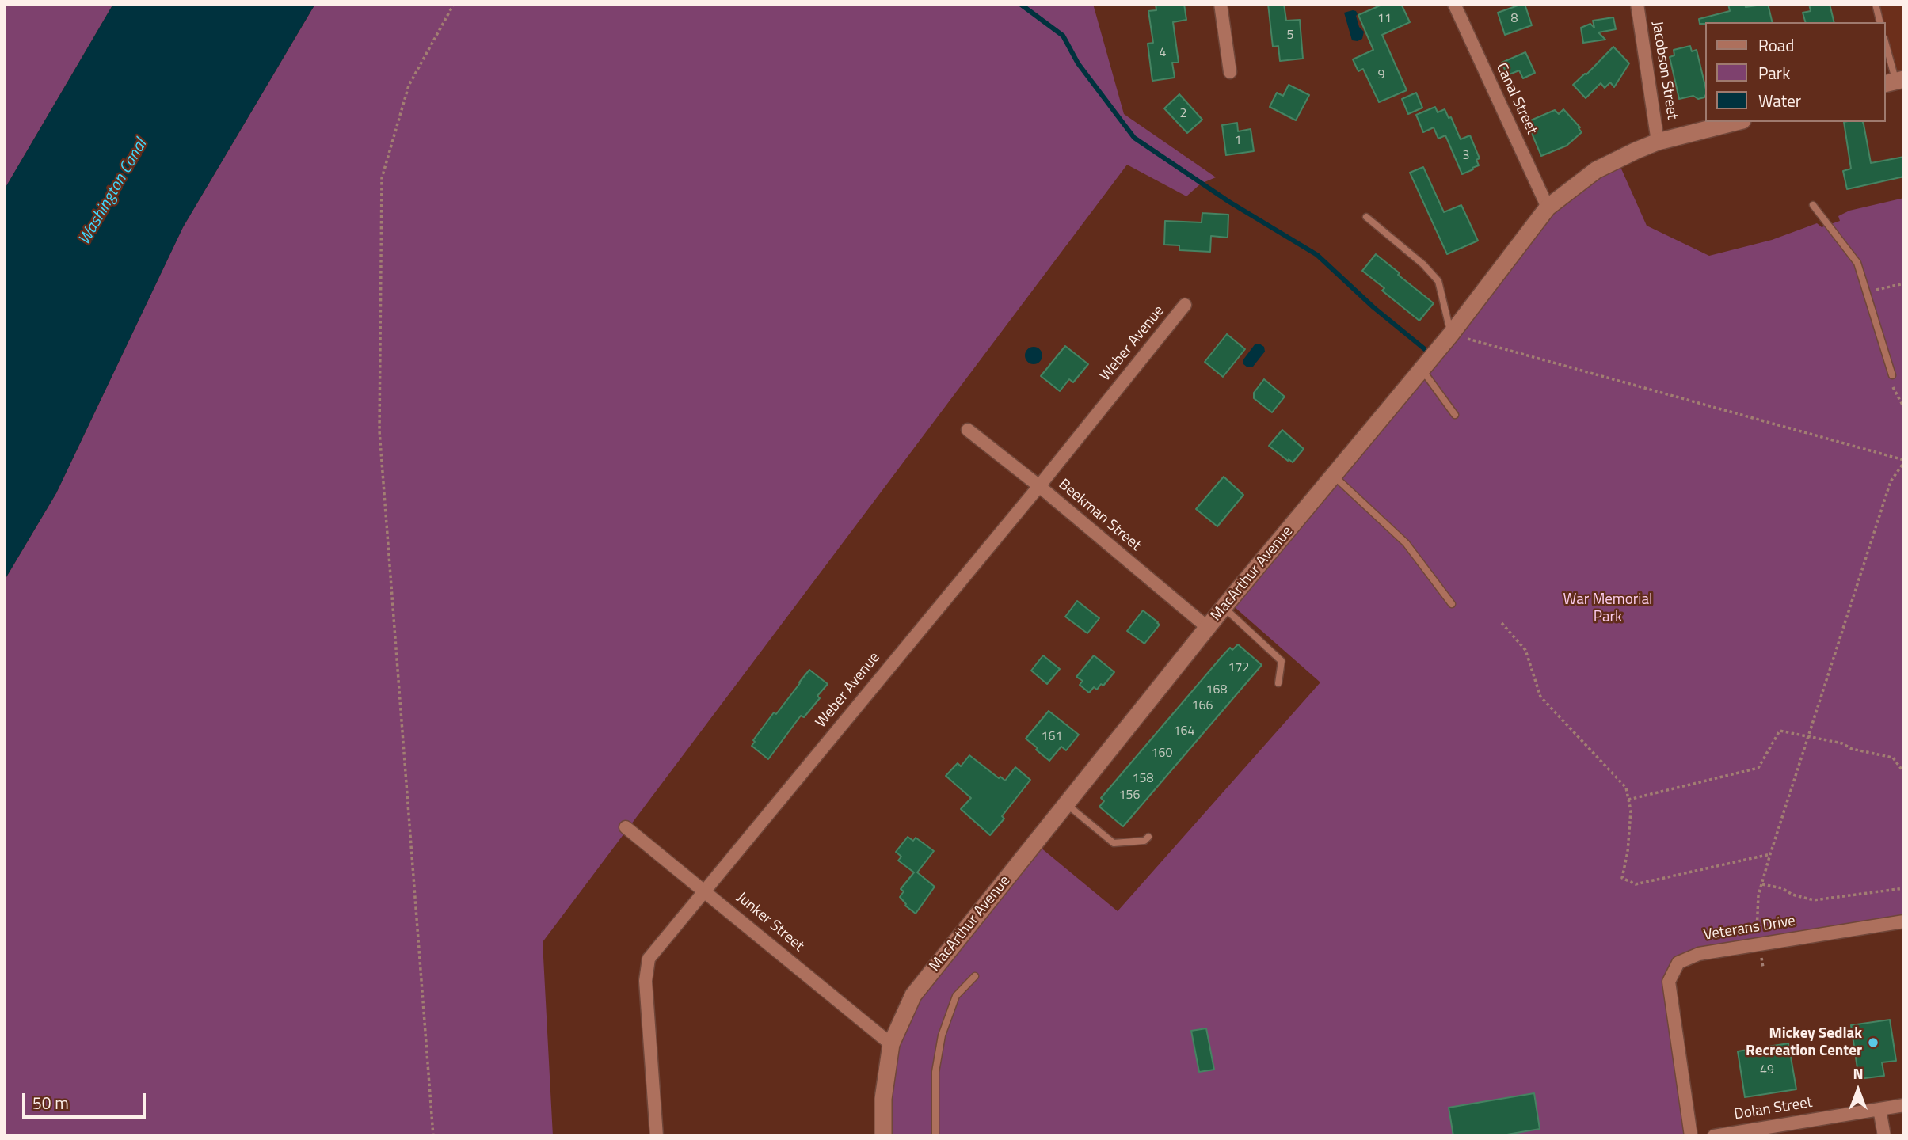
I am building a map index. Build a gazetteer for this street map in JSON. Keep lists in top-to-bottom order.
{
  "streets": {
    "street": [
      "Jacobson Street",
      "Canal Street",
      "Weber Avenue",
      "Beekman Street",
      "MacArthur Avenue",
      "Junker Street",
      "Veterans Drive",
      "Dolan Street"
    ]
  },
  "crossings": [
    ["Jacobson Street", "MacArthur Avenue"],
    ["Canal Street", "MacArthur Avenue"],
    ["Weber Avenue", "Beekman Street"],
    ["Weber Avenue", "Junker Street"],
    ["Beekman Street", "MacArthur Avenue"],
    ["MacArthur Avenue", "Junker Street"]
  ],
  "water": ["Washington Canal"],
  "parks": ["War Memorial Park"],
  "places": ["Mickey Sedlak Recreation Center"],
  "house_numbers": [
    "11",
    "8",
    "5",
    "4",
    "9",
    "2",
    "1",
    "3",
    "172",
    "168",
    "166",
    "164",
    "161",
    "160",
    "158",
    "156",
    "49"
  ],
  "legend": ["Road", "Park", "Water"],
  "scale_bar": "50 m",
  "north": "top"
}
